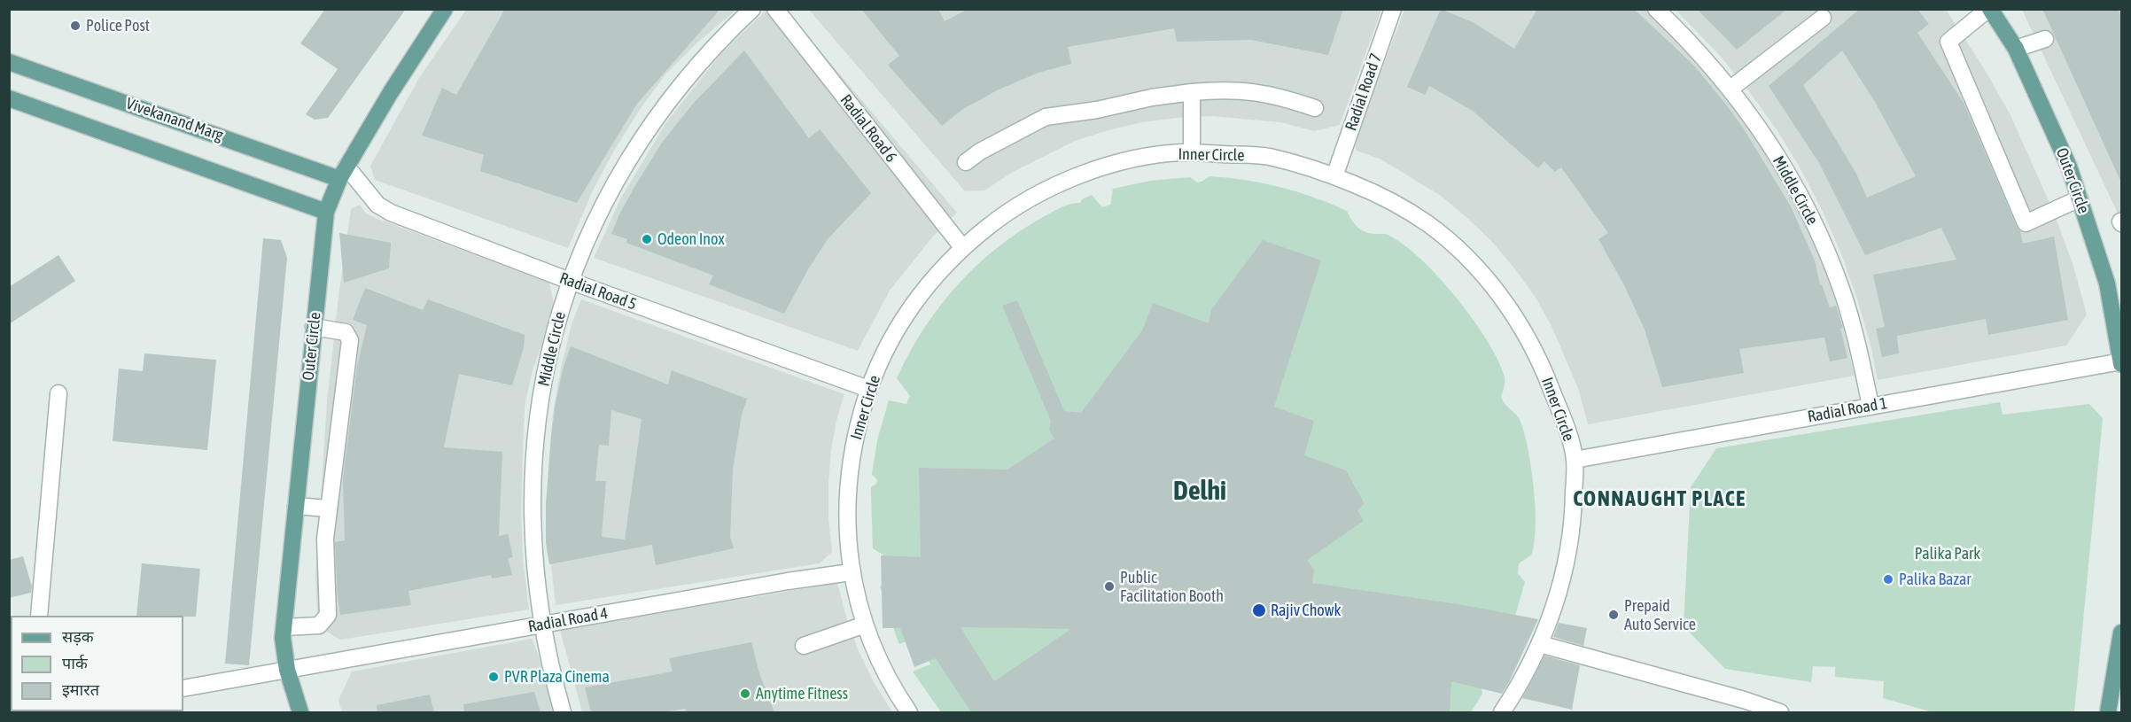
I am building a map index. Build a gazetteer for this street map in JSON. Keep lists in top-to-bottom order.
{
  "streets": {
    "main road": ["Vivekanand Marg", "Outer Circle"],
    "street": [
      "Radial Road 7",
      "Radial Road 6",
      "Inner Circle",
      "Middle Circle",
      "Radial Road 5",
      "Radial Road 1",
      "Radial Road 4"
    ]
  },
  "crossings": [
    ["Radial Road 7", "Inner Circle"],
    ["Vivekanand Marg", "Outer Circle"],
    ["Vivekanand Marg", "Radial Road 5"],
    ["Radial Road 6", "Inner Circle"],
    ["Inner Circle", "Radial Road 5"],
    ["Inner Circle", "Radial Road 1"],
    ["Inner Circle", "Radial Road 4"],
    ["Outer Circle", "Radial Road 5"],
    ["Outer Circle", "Radial Road 1"],
    ["Outer Circle", "Radial Road 4"],
    ["Middle Circle", "Radial Road 5"],
    ["Middle Circle", "Radial Road 1"],
    ["Middle Circle", "Radial Road 4"]
  ],
  "districts": ["Delhi", "CONNAUGHT PLACE"],
  "parks": ["Palika Park"],
  "places": [
    "Police Post",
    "Odeon Inox",
    "Palika Bazar",
    "Public Facilitation Booth",
    "Rajiv Chowk",
    "Prepaid Auto Service",
    "PVR Plaza Cinema",
    "Anytime Fitness"
  ],
  "legend": ["सड़क", "पार्क", "इमारत"]
}
